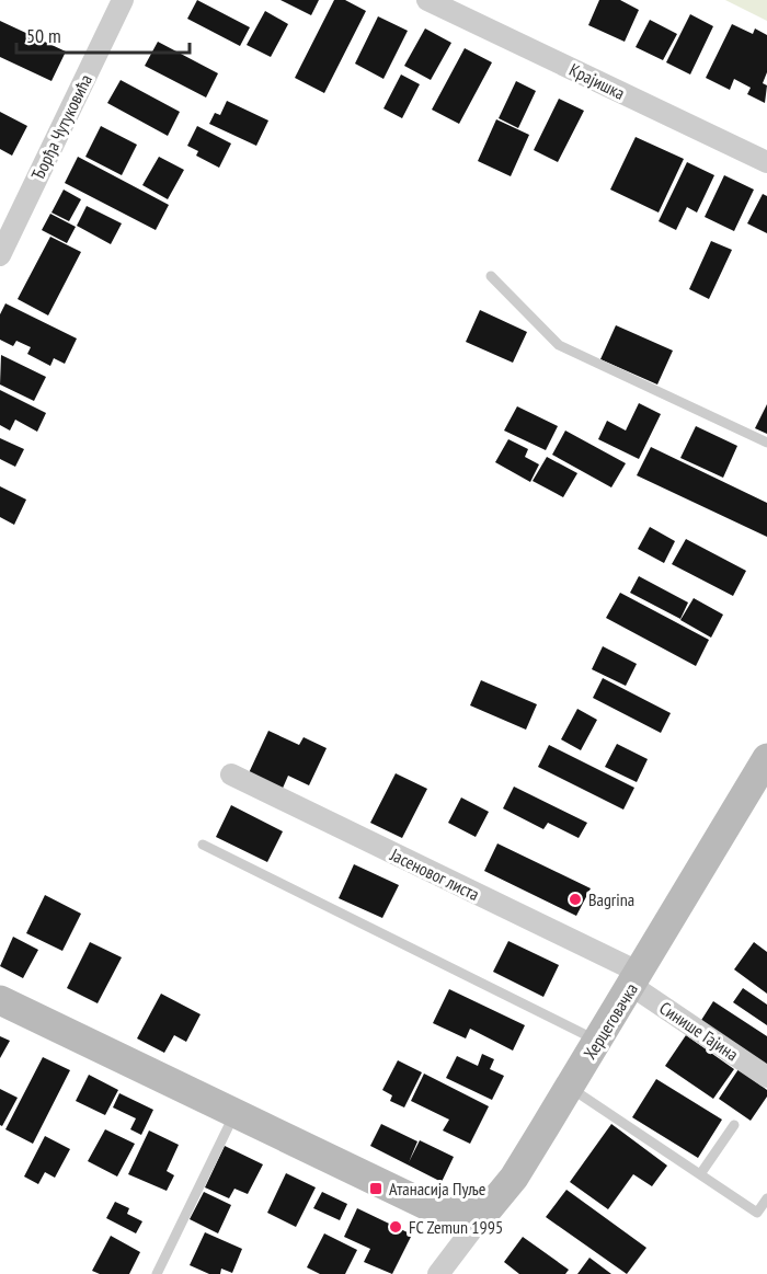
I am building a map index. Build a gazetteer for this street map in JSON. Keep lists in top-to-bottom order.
{
  "streets": {
    "street": [
      "Крајишка",
      "Ђорђа Чутуковића",
      "Јасеновог листа",
      "Херцеговачка",
      "Синише Гајина"
    ]
  },
  "crossings": [
    ["Јасеновог листа", "Херцеговачка"],
    ["Јасеновог листа", "Синише Гајина"],
    ["Херцеговачка", "Синише Гајина"]
  ],
  "places": {
    "other": ["Bagrina", "FC Zemun 1995"],
    "transit": ["Атанасија Пуље"]
  },
  "scale_bar": "50 m"
}
